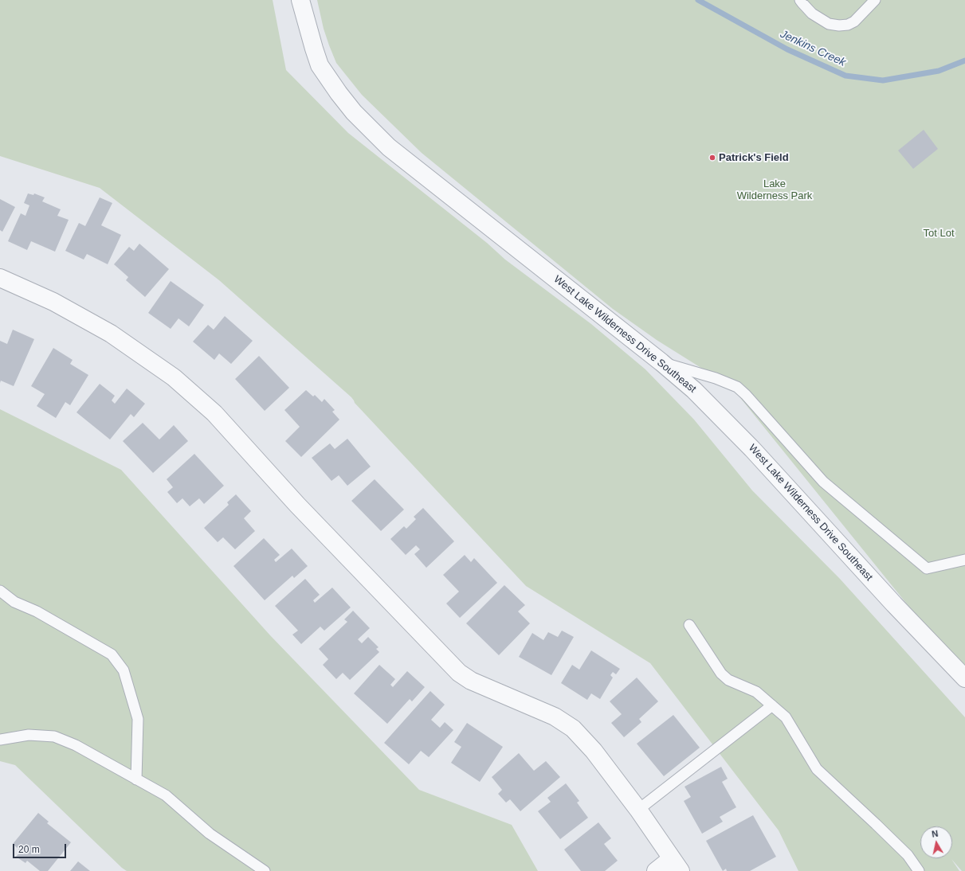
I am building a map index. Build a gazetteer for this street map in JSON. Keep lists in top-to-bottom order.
{
  "streets": {
    "street": ["West Lake Wilderness Drive Southeast"]
  },
  "water": ["Jenkins Creek"],
  "parks": ["Lake Wilderness Park", "Tot Lot"],
  "places": ["Patrick's Field"],
  "scale_bar": "20 m",
  "north": "top"
}
